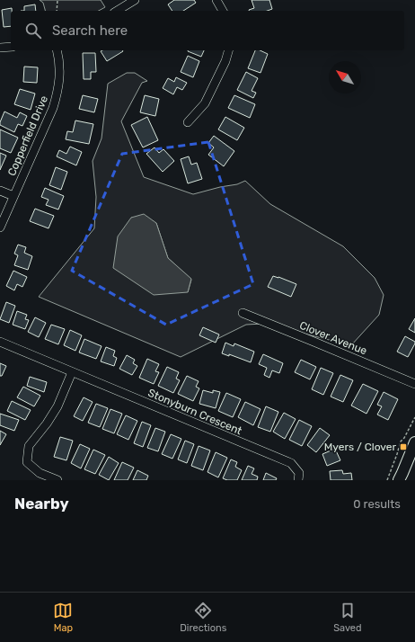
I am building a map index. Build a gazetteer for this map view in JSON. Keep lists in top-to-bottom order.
{
  "streets": {
    "street": ["Copperfield Drive", "Clover Avenue", "Stonyburn Crescent"]
  },
  "places": {
    "transit": ["Myers / Clover"]
  },
  "north": "top left",
  "page": {
    "search": "Search here",
    "heading": ["Nearby", "0 results"],
    "nav": ["Map", "Directions", "Saved"]
  }
}
